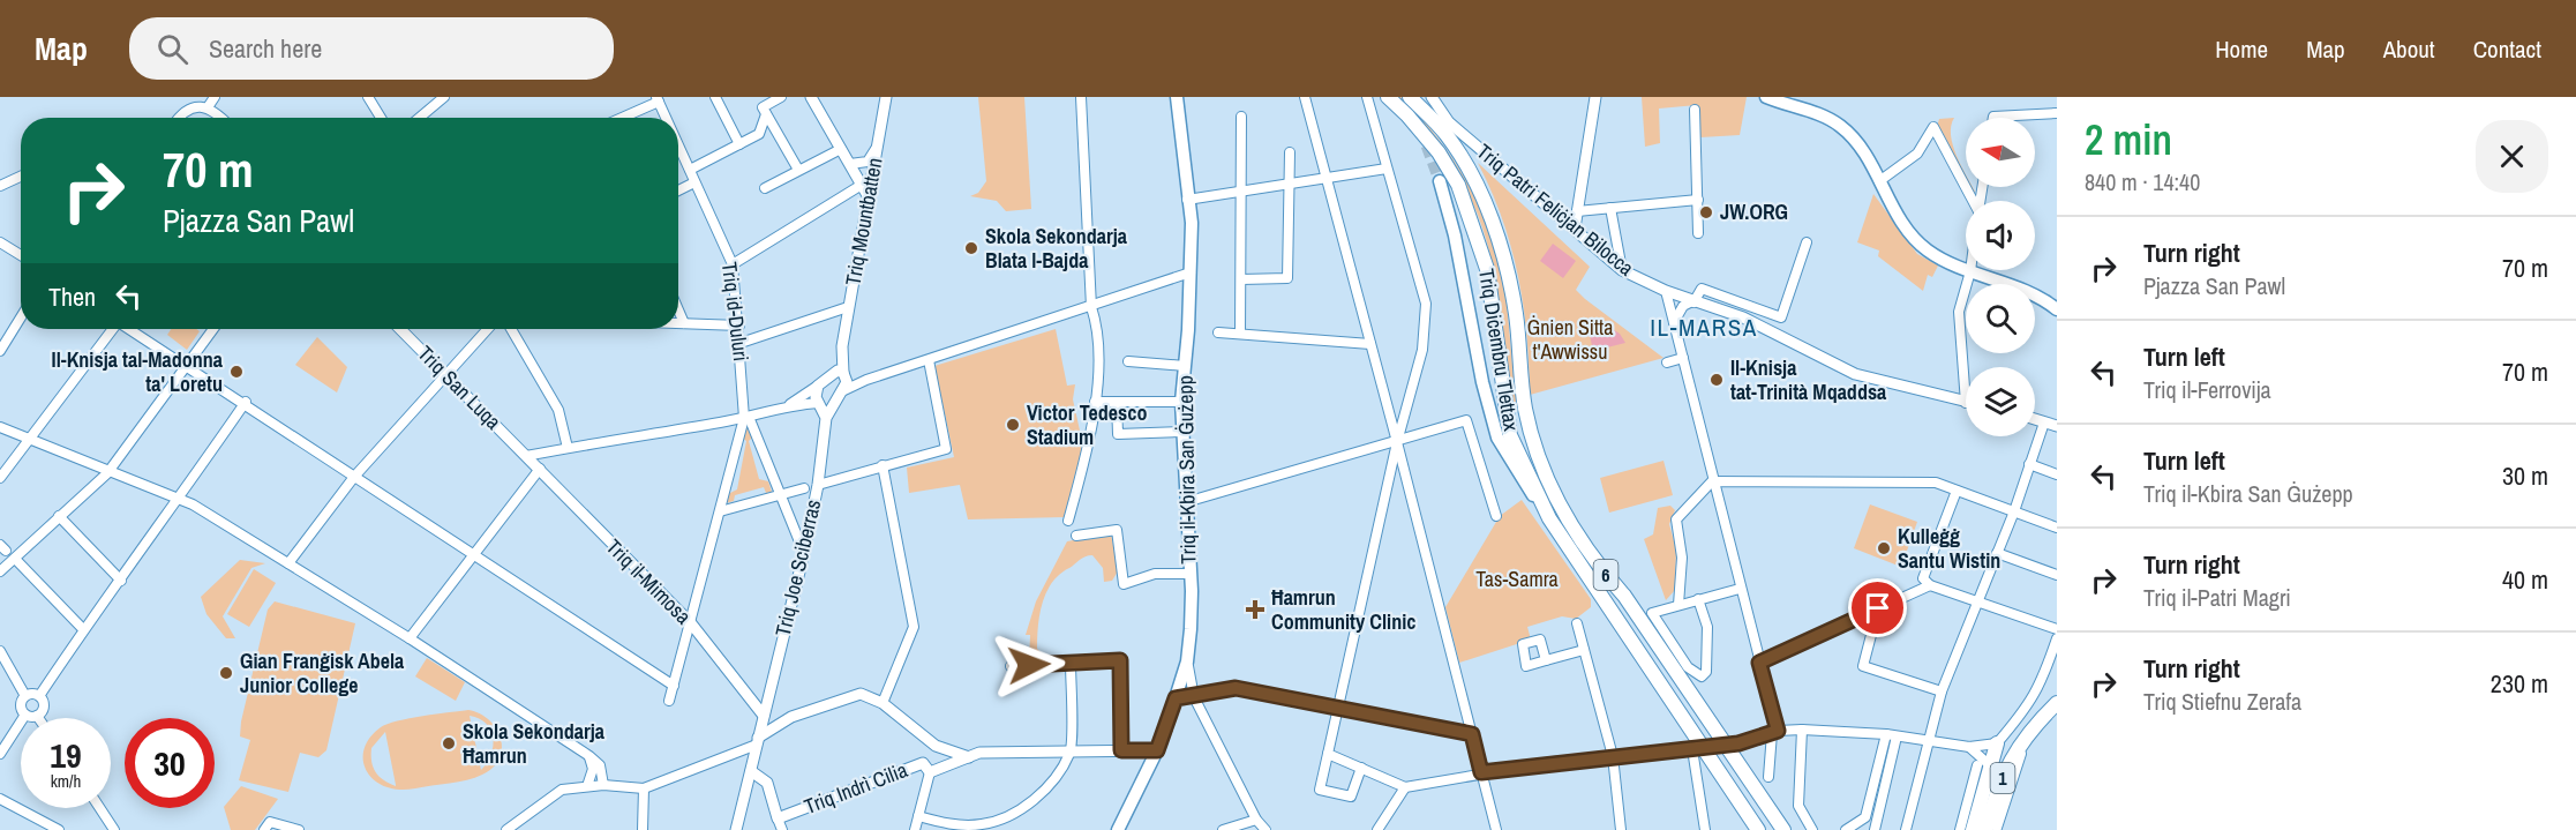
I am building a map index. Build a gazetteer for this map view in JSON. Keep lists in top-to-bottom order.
{
  "streets": {
    "highway": ["Triq Diċembru Tlettax", "6", "1"],
    "main road": ["Triq il-Kbira San Ġużepp"],
    "street": [
      "Triq Patri Feliċjan Bilocca",
      "Triq Mountbatten",
      "Triq id-Duluri",
      "Triq San Luqa",
      "Triq Joe Sciberras",
      "Triq il-Mimosa",
      "Triq Indrì Cilia"
    ]
  },
  "crossings": [
    ["Triq Diċembru Tlettax", "6"],
    ["Triq San Luqa", "Triq il-Mimosa"],
    ["Triq Joe Sciberras", "Triq il-Mimosa"]
  ],
  "districts": ["IL-MARSA"],
  "parks": ["Ġnien Sitta t'Awwissu", "Tas-Samra"],
  "places": {
    "other": [
      "JW.ORG",
      "Skola Sekondarja Blata l-Bajda",
      "Il-Knisja tal-Madonna ta' Loretu",
      "Il-Knisja tat-Trinità Mqaddsa",
      "Victor Tedesco Stadium",
      "Kulleġġ Santu Wistin",
      "Gian Franġisk Abela Junior College",
      "Skola Sekondarja Ħamrun"
    ],
    "health": ["Ħamrun Community Clinic"]
  },
  "north": "left",
  "page": {
    "header": "Map",
    "search": "Search here",
    "nav": [
      "Home",
      "Map",
      "About",
      "Contact"
    ],
    "heading": ["2 min", "840 m · 14:40"],
    "turn": ["70 m", "Pjazza San Pawl"],
    "list": [
      {
        "name": "Turn right",
        "note": "Pjazza San Pawl",
        "value": "70 m"
      },
      {
        "name": "Turn left",
        "note": "Triq il-Ferrovija",
        "value": "70 m"
      },
      {
        "name": "Turn left",
        "note": "Triq il-Kbira San Ġużepp",
        "value": "30 m"
      },
      {
        "name": "Turn right",
        "note": "Triq il-Patri Magri",
        "value": "40 m"
      },
      {
        "name": "Turn right",
        "note": "Triq Stiefnu Zerafa",
        "value": "230 m"
      }
    ],
    "then": "Then",
    "speed": "19 km/h",
    "limit": "30"
  }
}
